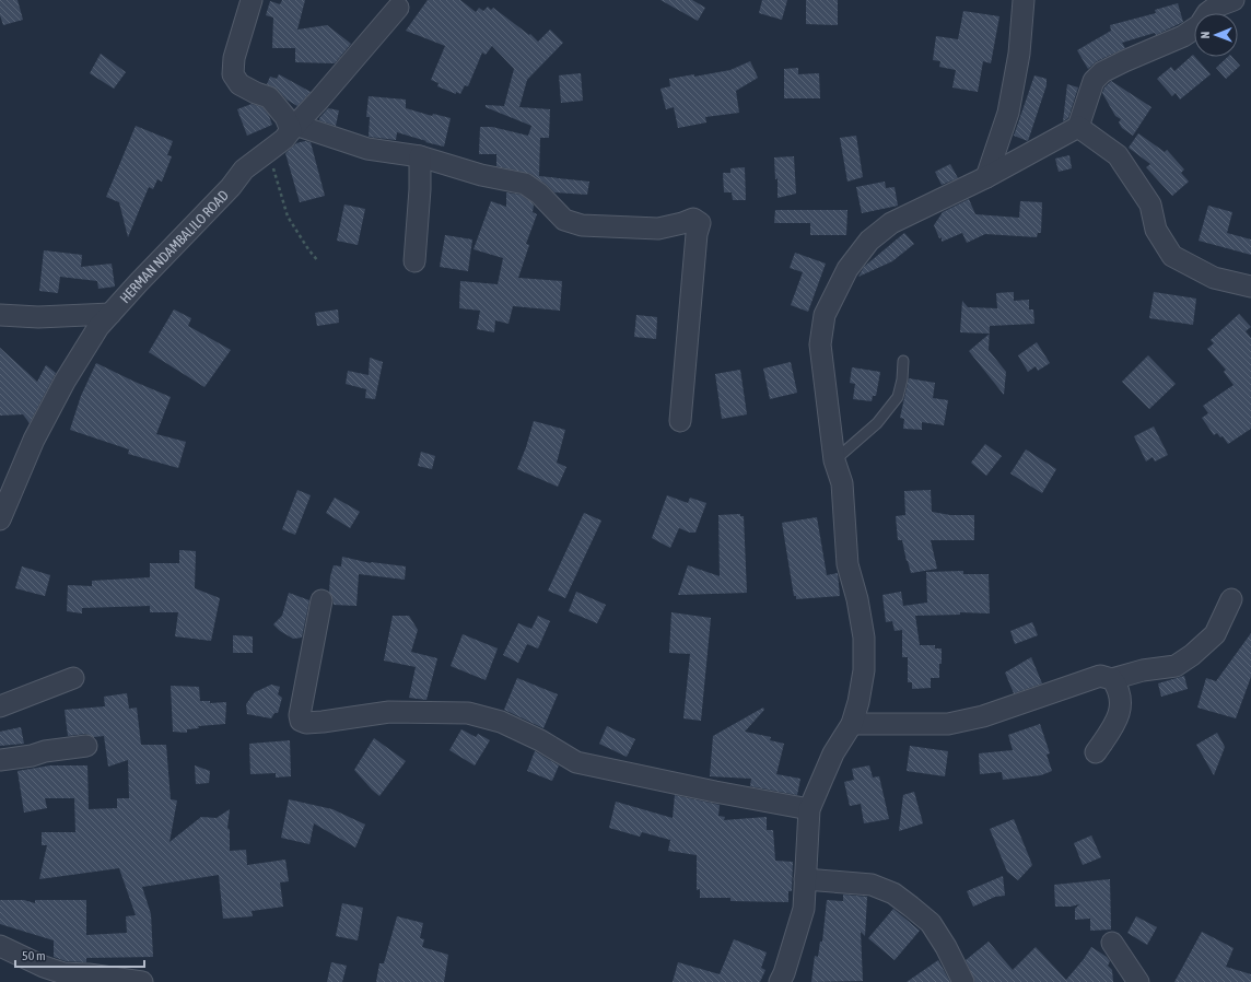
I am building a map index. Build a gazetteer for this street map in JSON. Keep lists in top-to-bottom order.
{
  "streets": {
    "street": ["HERMAN NDAMBALILO ROAD"]
  },
  "scale_bar": "50 m",
  "north": "left"
}
